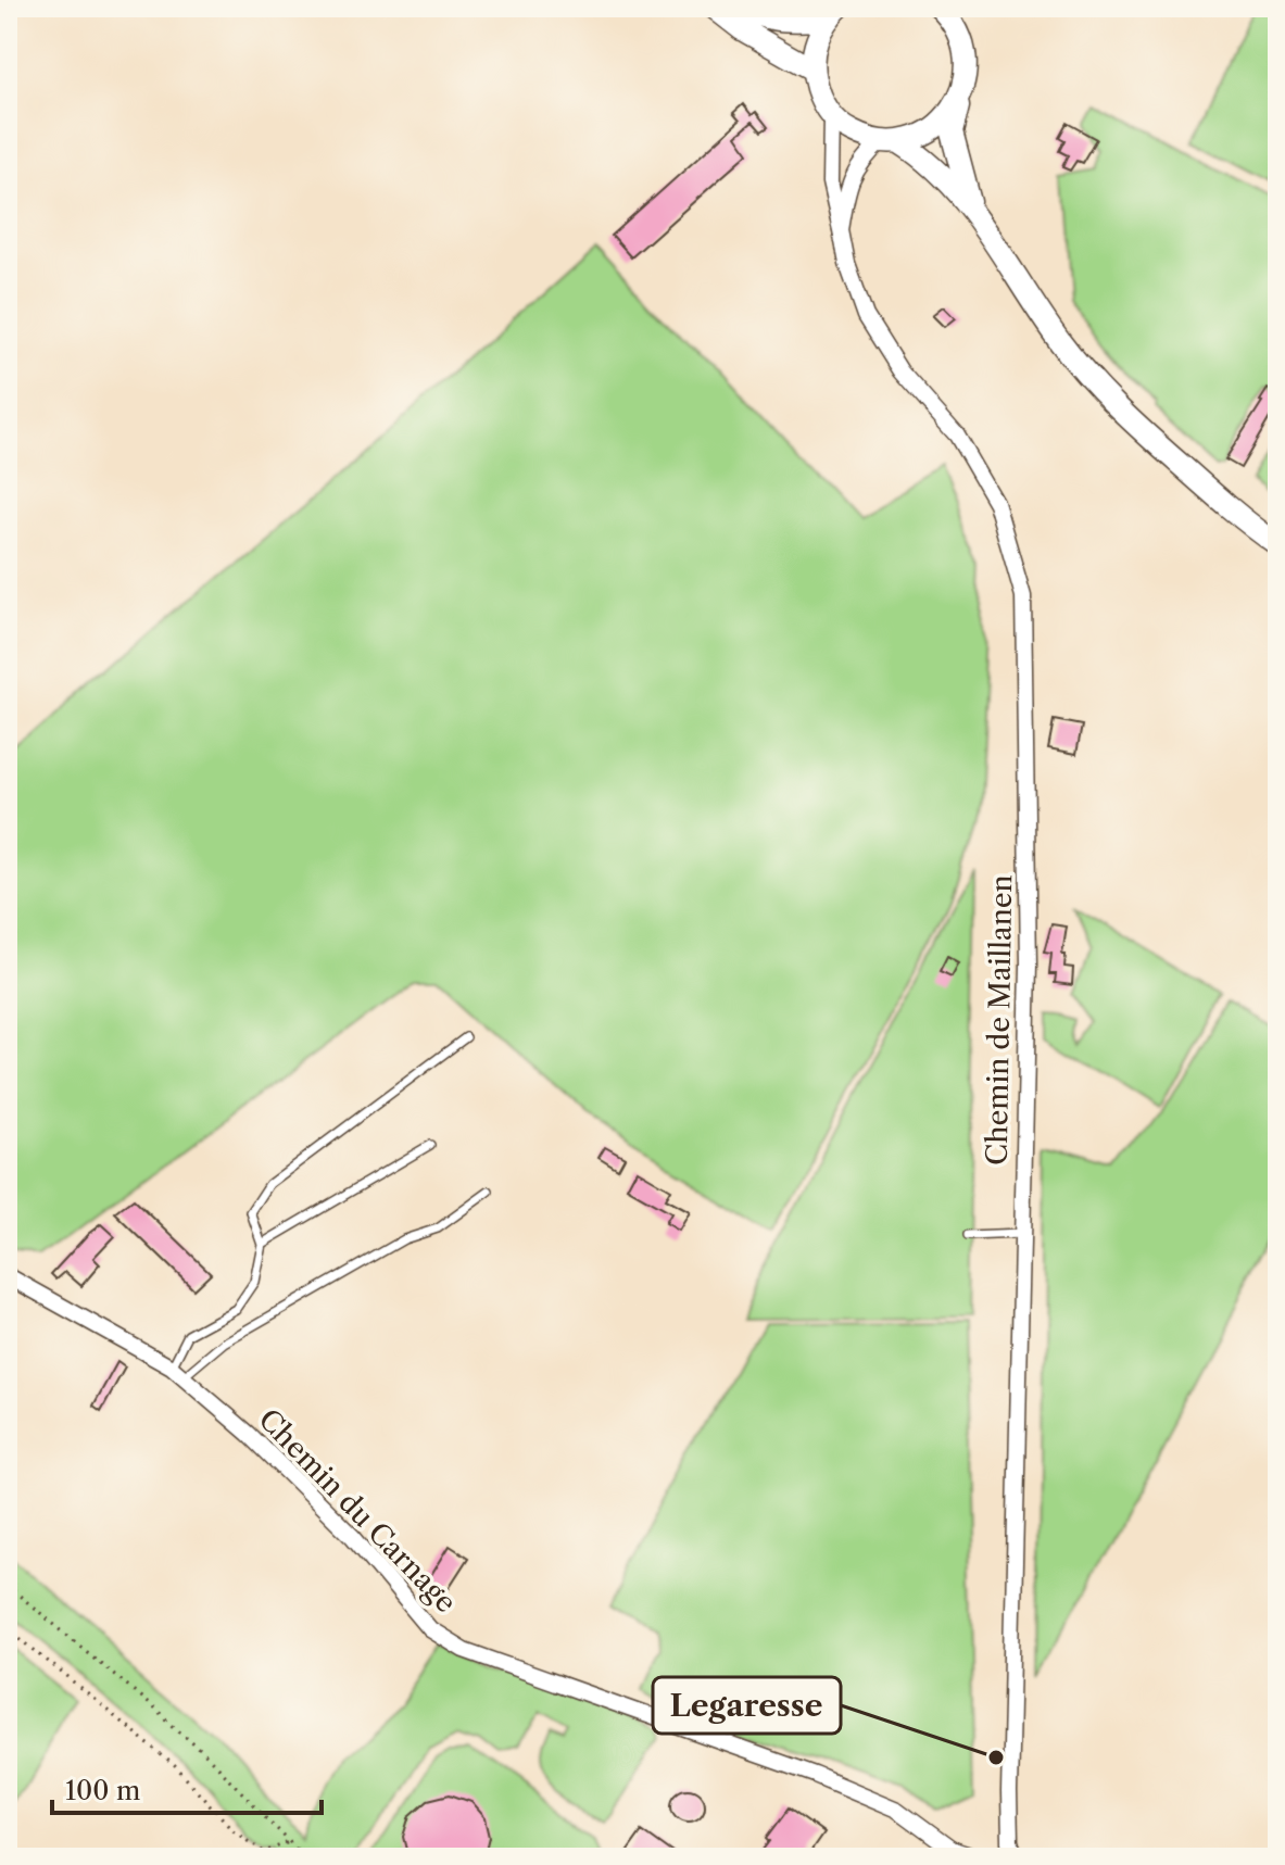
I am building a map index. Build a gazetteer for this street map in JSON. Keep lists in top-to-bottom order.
{
  "streets": {
    "street": ["Chemin de Maillanen", "Chemin du Carnage"]
  },
  "places": ["Legaresse"],
  "scale_bar": "100 m"
}
